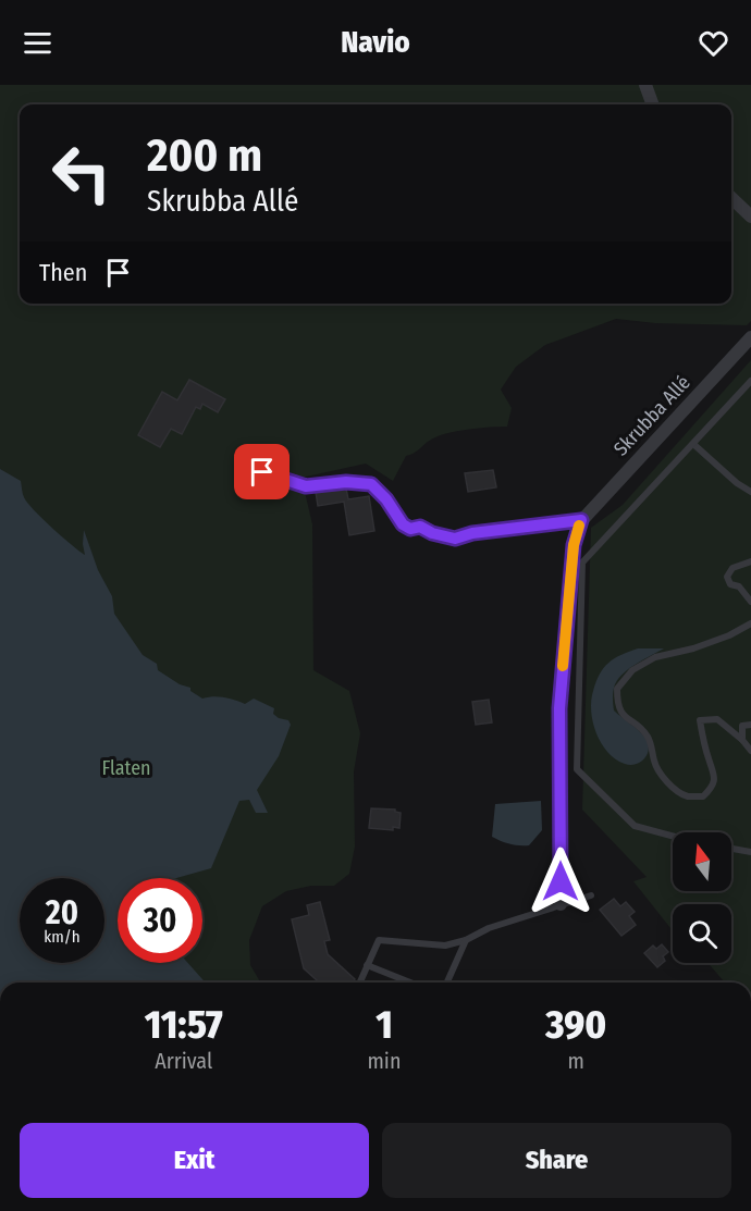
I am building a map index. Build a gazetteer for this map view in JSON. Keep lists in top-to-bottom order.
{
  "streets": {
    "street": ["Skrubba Allé"]
  },
  "parks": ["Flaten"],
  "north": "top",
  "page": {
    "header": "Navio",
    "turn": ["200 m", "Skrubba Allé"],
    "then": "Then",
    "speed": "20 km/h",
    "limit": "30",
    "eta": [
      "11:57",
      "Arrival",
      "1",
      "min",
      "390",
      "m"
    ],
    "buttons": ["Exit", "Share"]
  }
}
